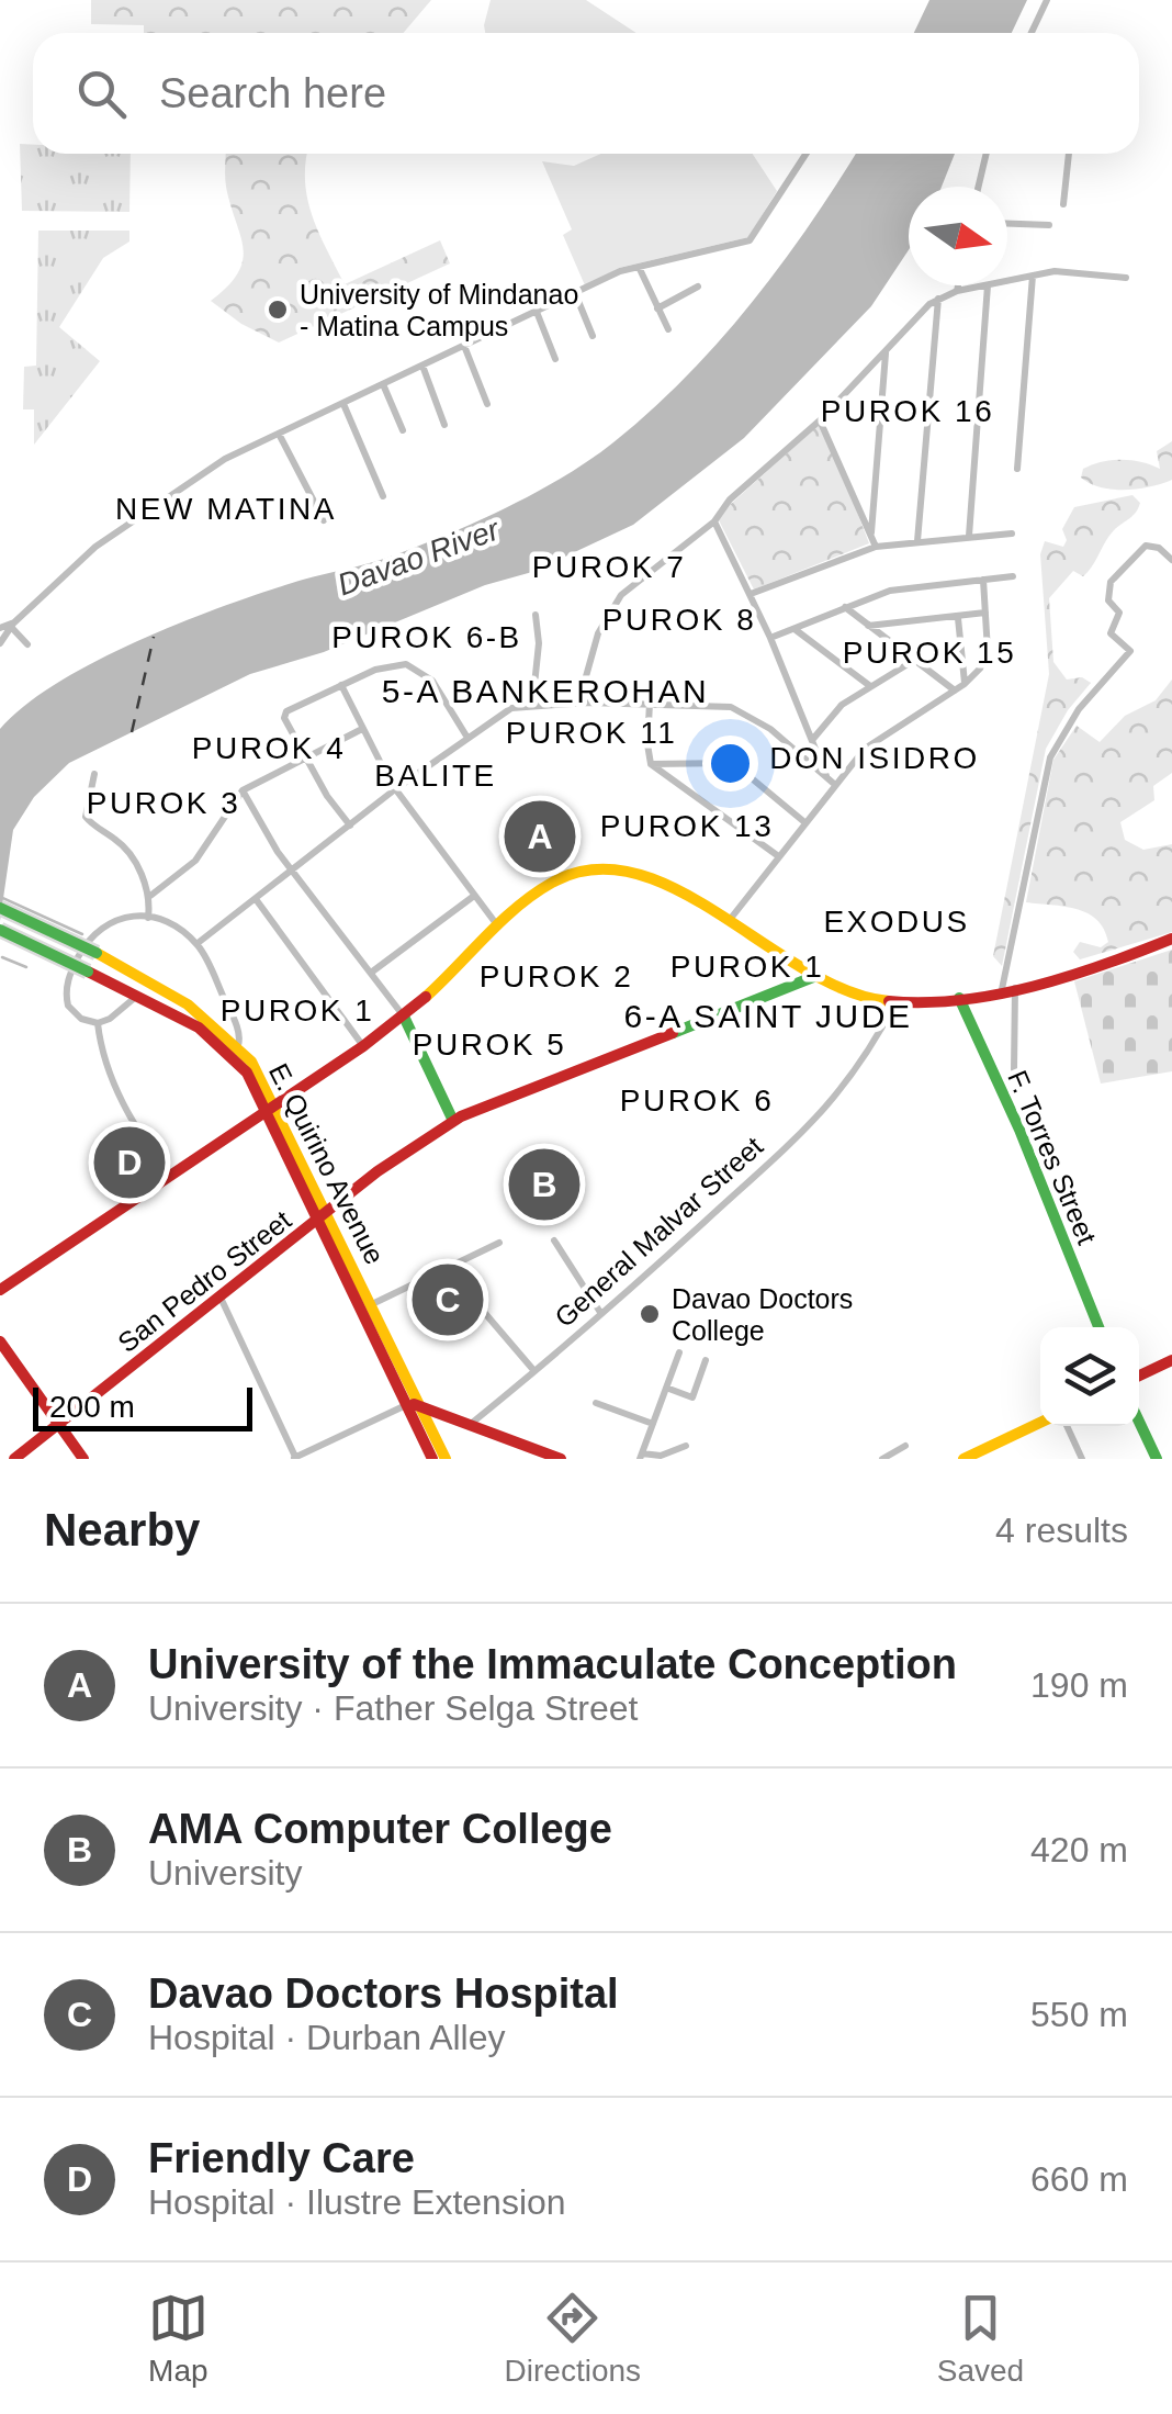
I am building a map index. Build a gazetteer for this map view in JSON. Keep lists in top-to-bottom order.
{
  "streets": {
    "main road": ["F. Torres Street", "E. Quirino Avenue", "San Pedro Street"],
    "street": ["General Malvar Street"]
  },
  "crossings": [
    ["E. Quirino Avenue", "San Pedro Street"]
  ],
  "districts": [
    "PUROK 16",
    "NEW MATINA",
    "PUROK 7",
    "PUROK 8",
    "PUROK 6-B",
    "PUROK 15",
    "5-A BANKEROHAN",
    "PUROK 11",
    "PUROK 4",
    "DON ISIDRO",
    "BALITE",
    "PUROK 3",
    "PUROK 13",
    "EXODUS",
    "PUROK 1",
    "PUROK 2",
    "PUROK 1",
    "6-A SAINT JUDE",
    "PUROK 5",
    "PUROK 6"
  ],
  "water": ["Davao River"],
  "places": ["University of Mindanao - Matina Campus", "Davao Doctors College"],
  "scale_bar": "200 m",
  "north": "right",
  "page": {
    "search": "Search here",
    "pins": [
      "A",
      "D",
      "B",
      "C"
    ],
    "scale": "200 m",
    "heading": ["Nearby", "4 results"],
    "list": [
      {
        "mark": "A",
        "name": "University of the Immaculate Conception",
        "note": "University · Father Selga Street",
        "value": "190 m"
      },
      {
        "mark": "B",
        "name": "AMA Computer College",
        "note": "University",
        "value": "420 m"
      },
      {
        "mark": "C",
        "name": "Davao Doctors Hospital",
        "note": "Hospital · Durban Alley",
        "value": "550 m"
      },
      {
        "mark": "D",
        "name": "Friendly Care",
        "note": "Hospital · Ilustre Extension",
        "value": "660 m"
      }
    ],
    "nav": ["Map", "Directions", "Saved"]
  }
}
